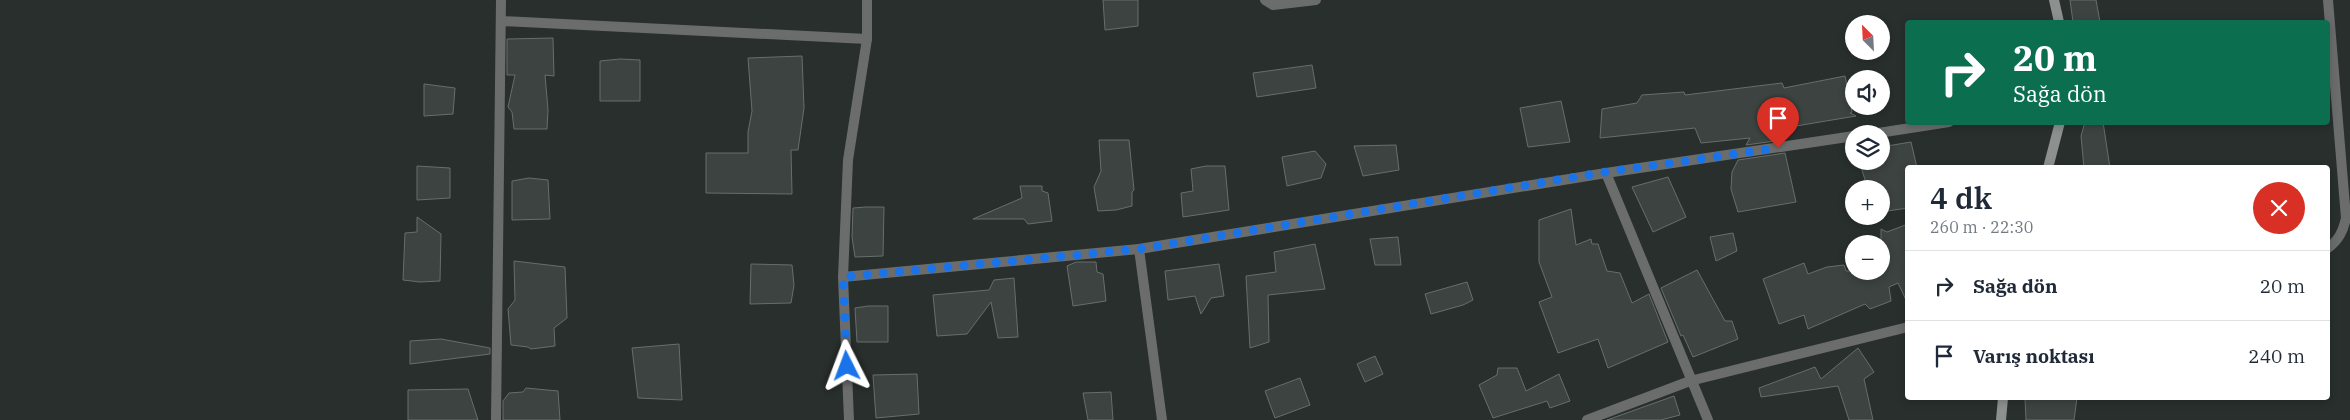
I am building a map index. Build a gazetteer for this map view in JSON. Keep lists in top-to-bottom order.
{
  "north": "top left",
  "page": {
    "map_buttons": ["+", "−"],
    "turn": ["20 m", "Sağa dön"],
    "heading": ["4 dk", "260 m · 22:30"],
    "list": [
      {
        "name": "Sağa dön",
        "value": "20 m"
      },
      {
        "name": "Varış noktası",
        "value": "240 m"
      }
    ]
  }
}
